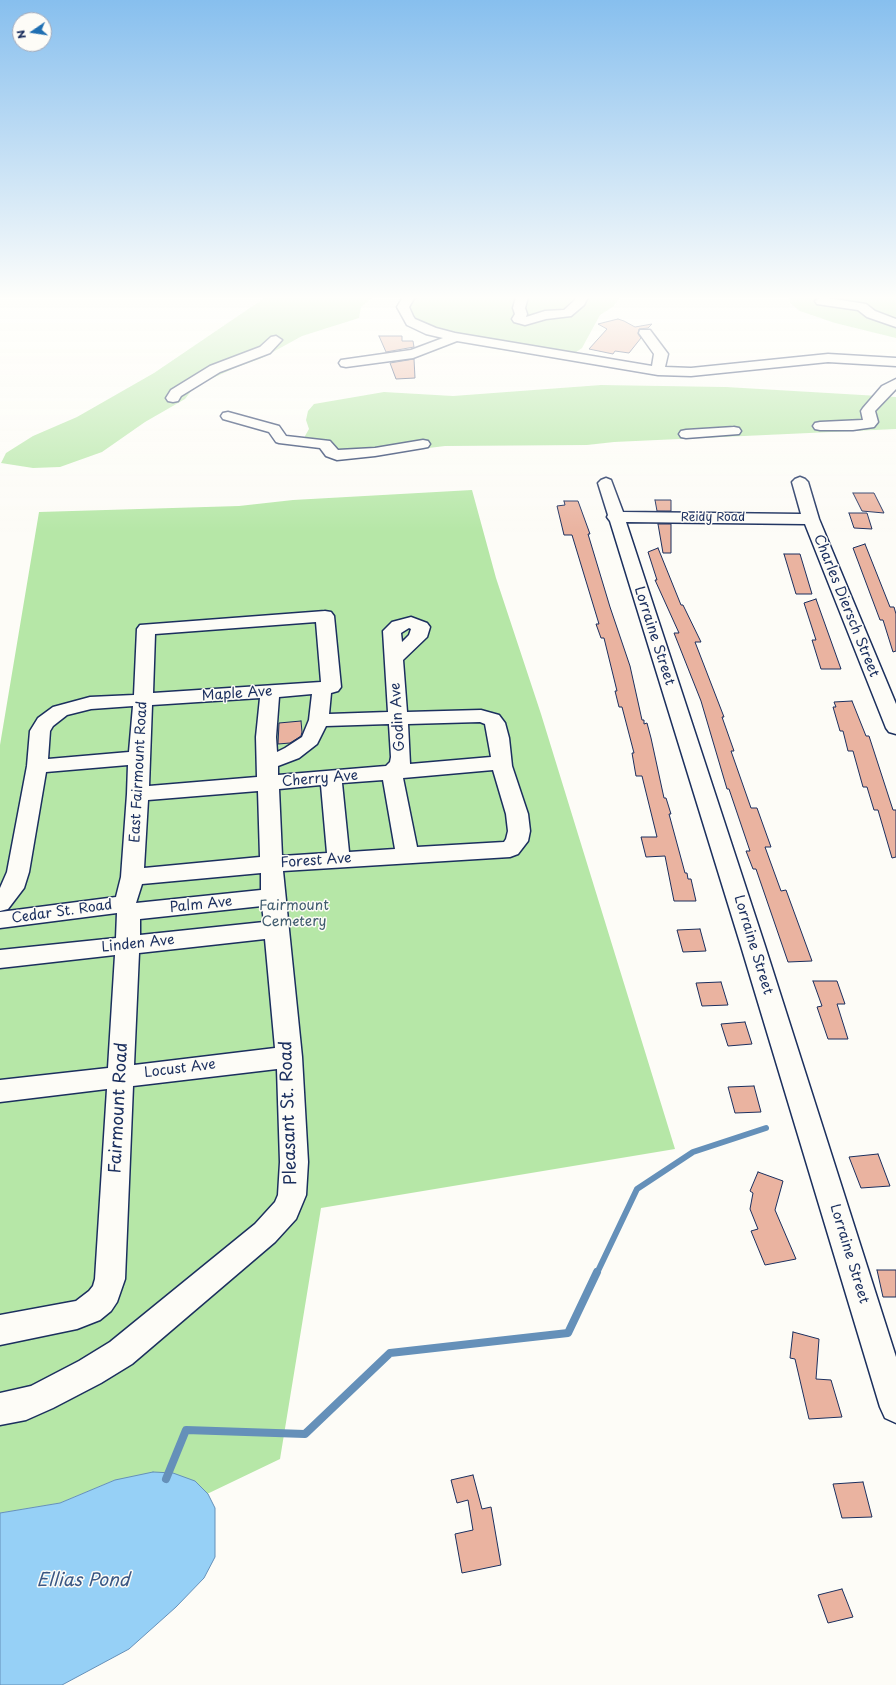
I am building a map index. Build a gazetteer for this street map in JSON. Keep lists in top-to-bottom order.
{
  "streets": {
    "street": [
      "Reidy Road",
      "Charles Diersch Street",
      "Lorraine Street",
      "Maple Ave",
      "Godin Ave",
      "East Fairmount Road",
      "Cherry Ave",
      "Forest Ave",
      "Palm Ave",
      "Cedar St. Road",
      "Linden Ave",
      "Locust Ave",
      "Fairmount Road",
      "Pleasant St. Road"
    ]
  },
  "crossings": [
    ["Reidy Road", "Charles Diersch Street"],
    ["Reidy Road", "Lorraine Street"],
    ["Maple Ave", "East Fairmount Road"],
    ["Maple Ave", "Pleasant St. Road"],
    ["Godin Ave", "Cherry Ave"],
    ["East Fairmount Road", "Cherry Ave"],
    ["East Fairmount Road", "Forest Ave"],
    ["East Fairmount Road", "Palm Ave"],
    ["East Fairmount Road", "Cedar St. Road"],
    ["East Fairmount Road", "Fairmount Road"],
    ["Cherry Ave", "Forest Ave"],
    ["Cherry Ave", "Pleasant St. Road"],
    ["Forest Ave", "Pleasant St. Road"],
    ["Palm Ave", "Cedar St. Road"],
    ["Palm Ave", "Fairmount Road"],
    ["Palm Ave", "Pleasant St. Road"],
    ["Cedar St. Road", "Fairmount Road"],
    ["Linden Ave", "Fairmount Road"],
    ["Linden Ave", "Pleasant St. Road"],
    ["Locust Ave", "Fairmount Road"],
    ["Locust Ave", "Pleasant St. Road"]
  ],
  "water": ["Ellias Pond"],
  "parks": ["Fairmount Cemetery"],
  "north": "left"
}
